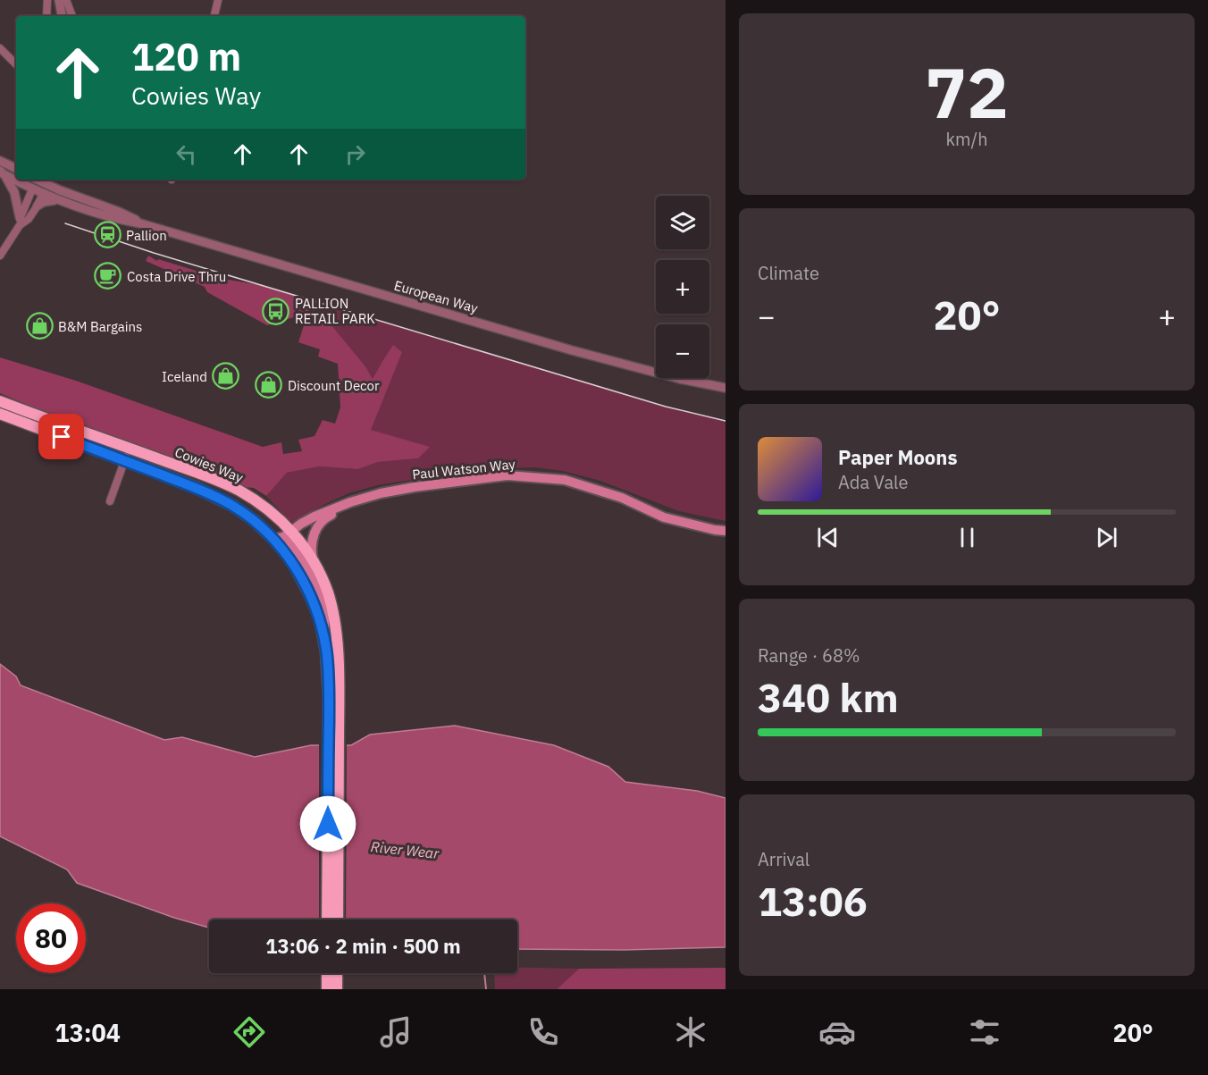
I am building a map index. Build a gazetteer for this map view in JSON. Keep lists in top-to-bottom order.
{
  "streets": {
    "highway": ["Cowies Way"],
    "main road": ["Paul Watson Way"],
    "street": ["European Way"]
  },
  "crossings": [
    ["Cowies Way", "Paul Watson Way"]
  ],
  "water": ["River Wear"],
  "places": {
    "station": ["Pallion"],
    "cafe": ["Costa Drive Thru"],
    "bus stop": ["PALLION RETAIL PARK"],
    "shop": ["B&M Bargains", "Iceland", "Discount Decor"]
  },
  "page": {
    "tile": [
      ["72", "km/h"],
      "Climate",
      ["Range · 68%", "340 km"],
      ["Arrival", "13:06"]
    ],
    "turn": ["120 m", "Cowies Way"],
    "map_buttons": ["+", "−"],
    "heat": ["−", "20°", "+"],
    "song": ["Paper Moons", "Ada Vale"],
    "limit": "80",
    "trip": "13:06 · 2 min · 500 m",
    "tabs": ["13:04", "20°"]
  }
}
